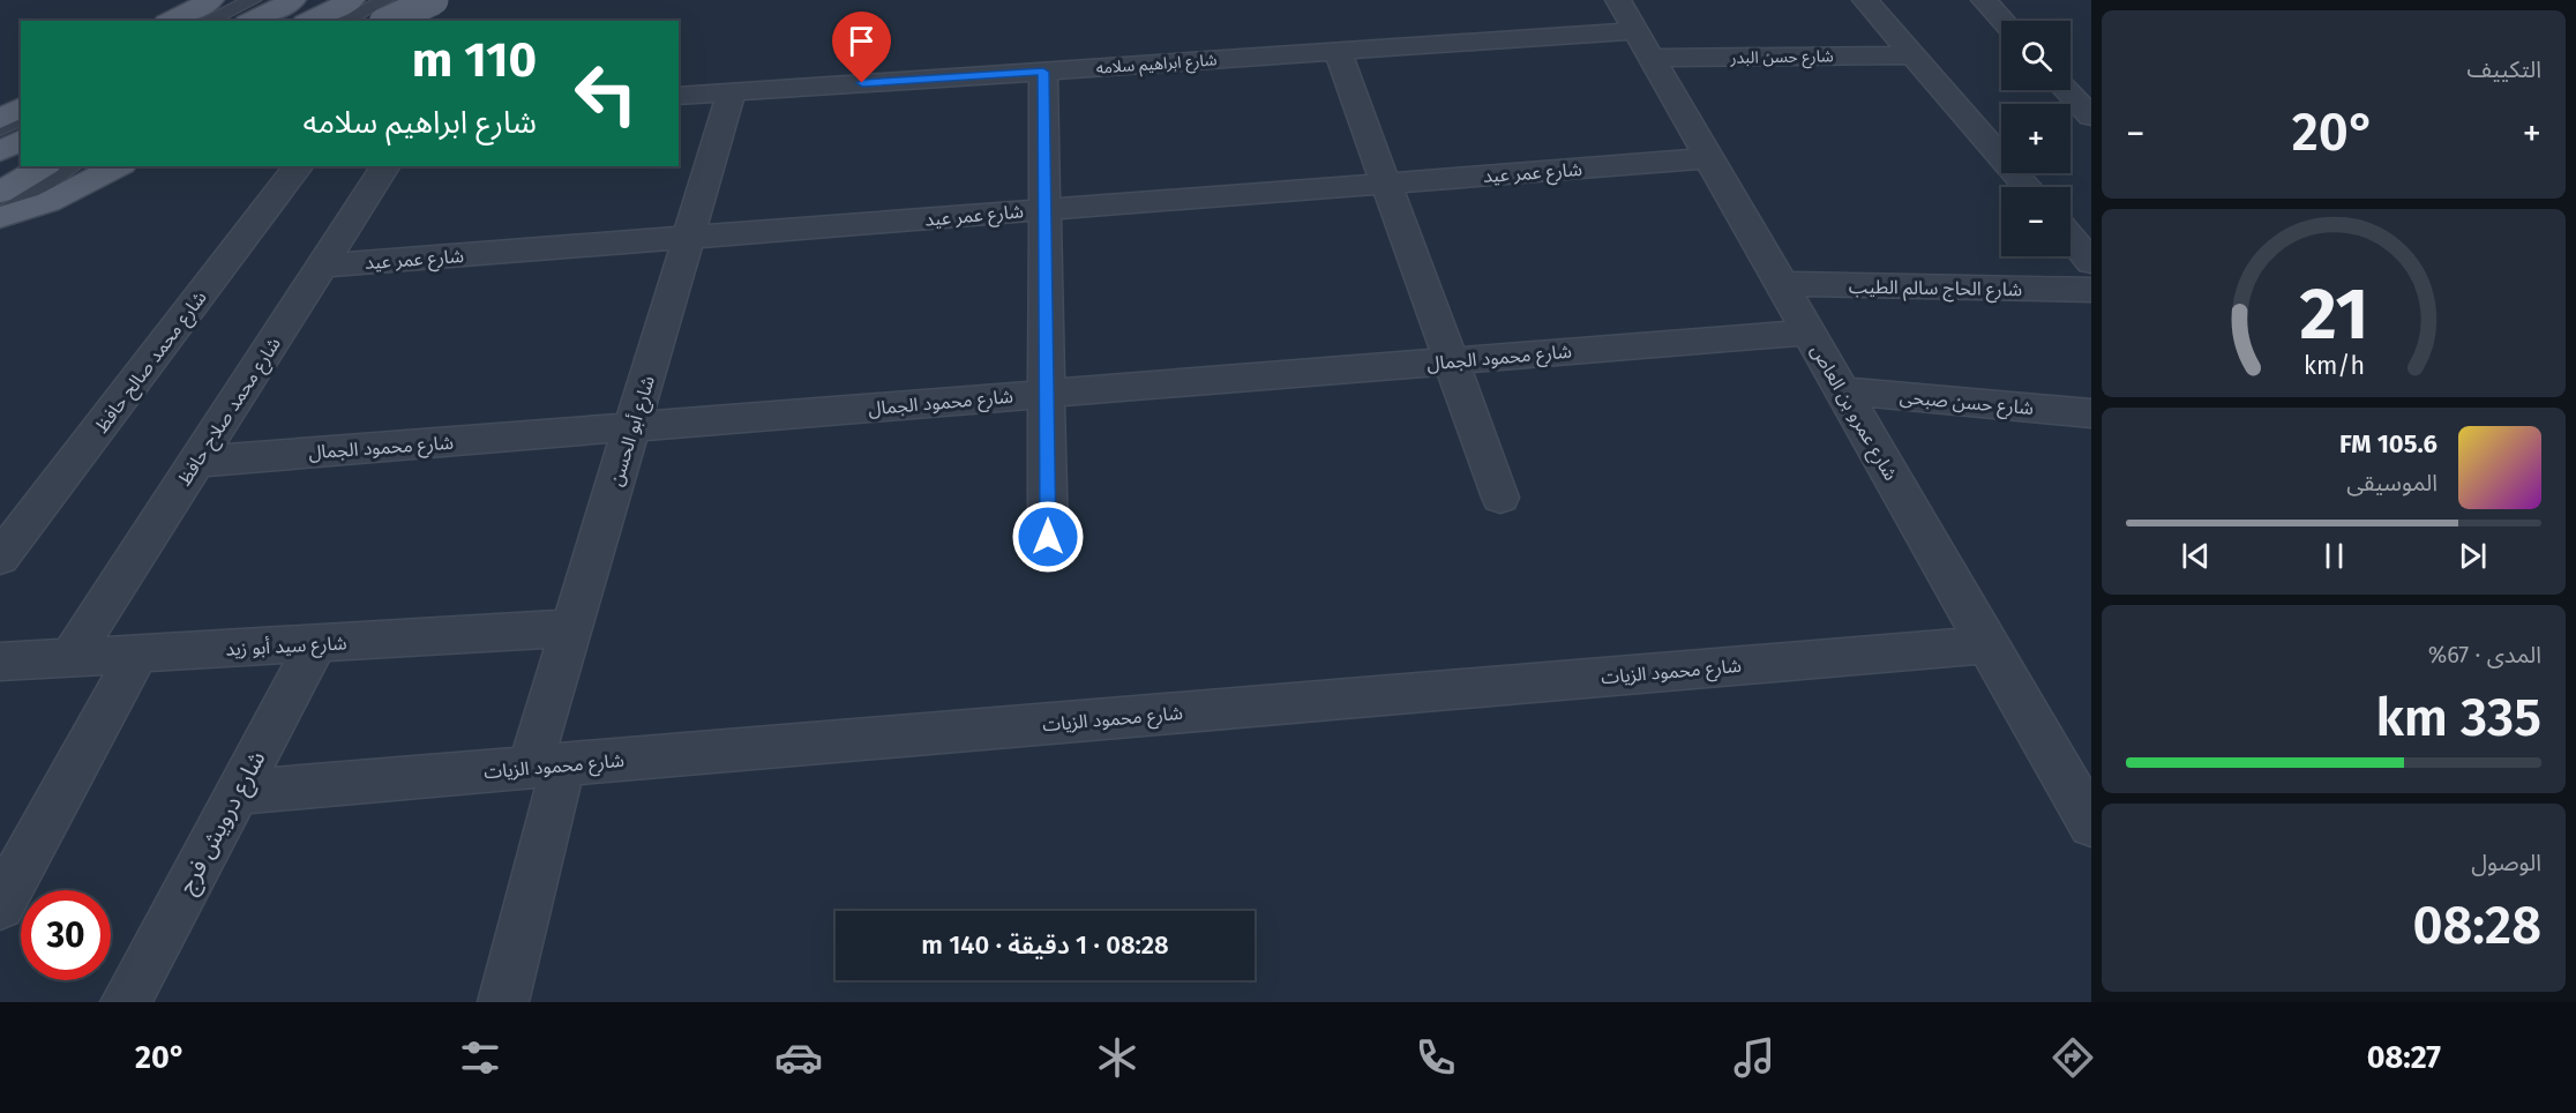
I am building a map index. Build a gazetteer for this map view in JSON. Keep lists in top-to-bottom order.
{
  "streets": {
    "street": [
      "شارع حسن البدر",
      "شارع ابراهيم سلامه",
      "شارع عمر عيد",
      "شارع الحاج سالم الطيب",
      "شارع محمود الجمال",
      "شارع محمد صالح حافظ",
      "شارع حسن صبحى",
      "شارع محمد صلاح حافظ",
      "شارع عمرو بن العاص",
      "شارع أبو الحسن",
      "شارع سيد أبو زيد",
      "شارع محمود الزيات",
      "شارع درويش فرج"
    ]
  },
  "crossings": [
    ["شارع حسن البدر", "شارع ابراهيم سلامه"],
    ["شارع حسن البدر", "شارع عمرو بن العاص"],
    ["شارع ابراهيم سلامه", "شارع عمرو بن العاص"],
    ["شارع ابراهيم سلامه", "شارع أبو الحسن"],
    ["شارع عمر عيد", "شارع محمد صلاح حافظ"],
    ["شارع عمر عيد", "شارع عمرو بن العاص"],
    ["شارع عمر عيد", "شارع أبو الحسن"],
    ["شارع الحاج سالم الطيب", "شارع عمرو بن العاص"],
    ["شارع محمود الجمال", "شارع محمد صلاح حافظ"],
    ["شارع محمود الجمال", "شارع عمرو بن العاص"],
    ["شارع محمود الجمال", "شارع أبو الحسن"],
    ["شارع حسن صبحى", "شارع عمرو بن العاص"],
    ["شارع محمد صلاح حافظ", "شارع سيد أبو زيد"],
    ["شارع عمرو بن العاص", "شارع محمود الزيات"],
    ["شارع أبو الحسن", "شارع سيد أبو زيد"],
    ["شارع أبو الحسن", "شارع محمود الزيات"],
    ["شارع سيد أبو زيد", "شارع درويش فرج"],
    ["شارع محمود الزيات", "شارع درويش فرج"]
  ],
  "page": {
    "tile": [
      "التكييف",
      ["المدى · 67%", "335 km"],
      ["الوصول", "08:28"]
    ],
    "map_buttons": ["+", "−"],
    "turn": ["110 m", "شارع ابراهيم سلامه"],
    "heat": ["−", "20°", "+"],
    "song": ["105.6 FM", "الموسيقى"],
    "limit": "30",
    "trip": "08:28 · 1 دقيقة · 140 m",
    "tabs": ["08:27", "20°"],
    "gauge": ["21", "km/h"]
  }
}
